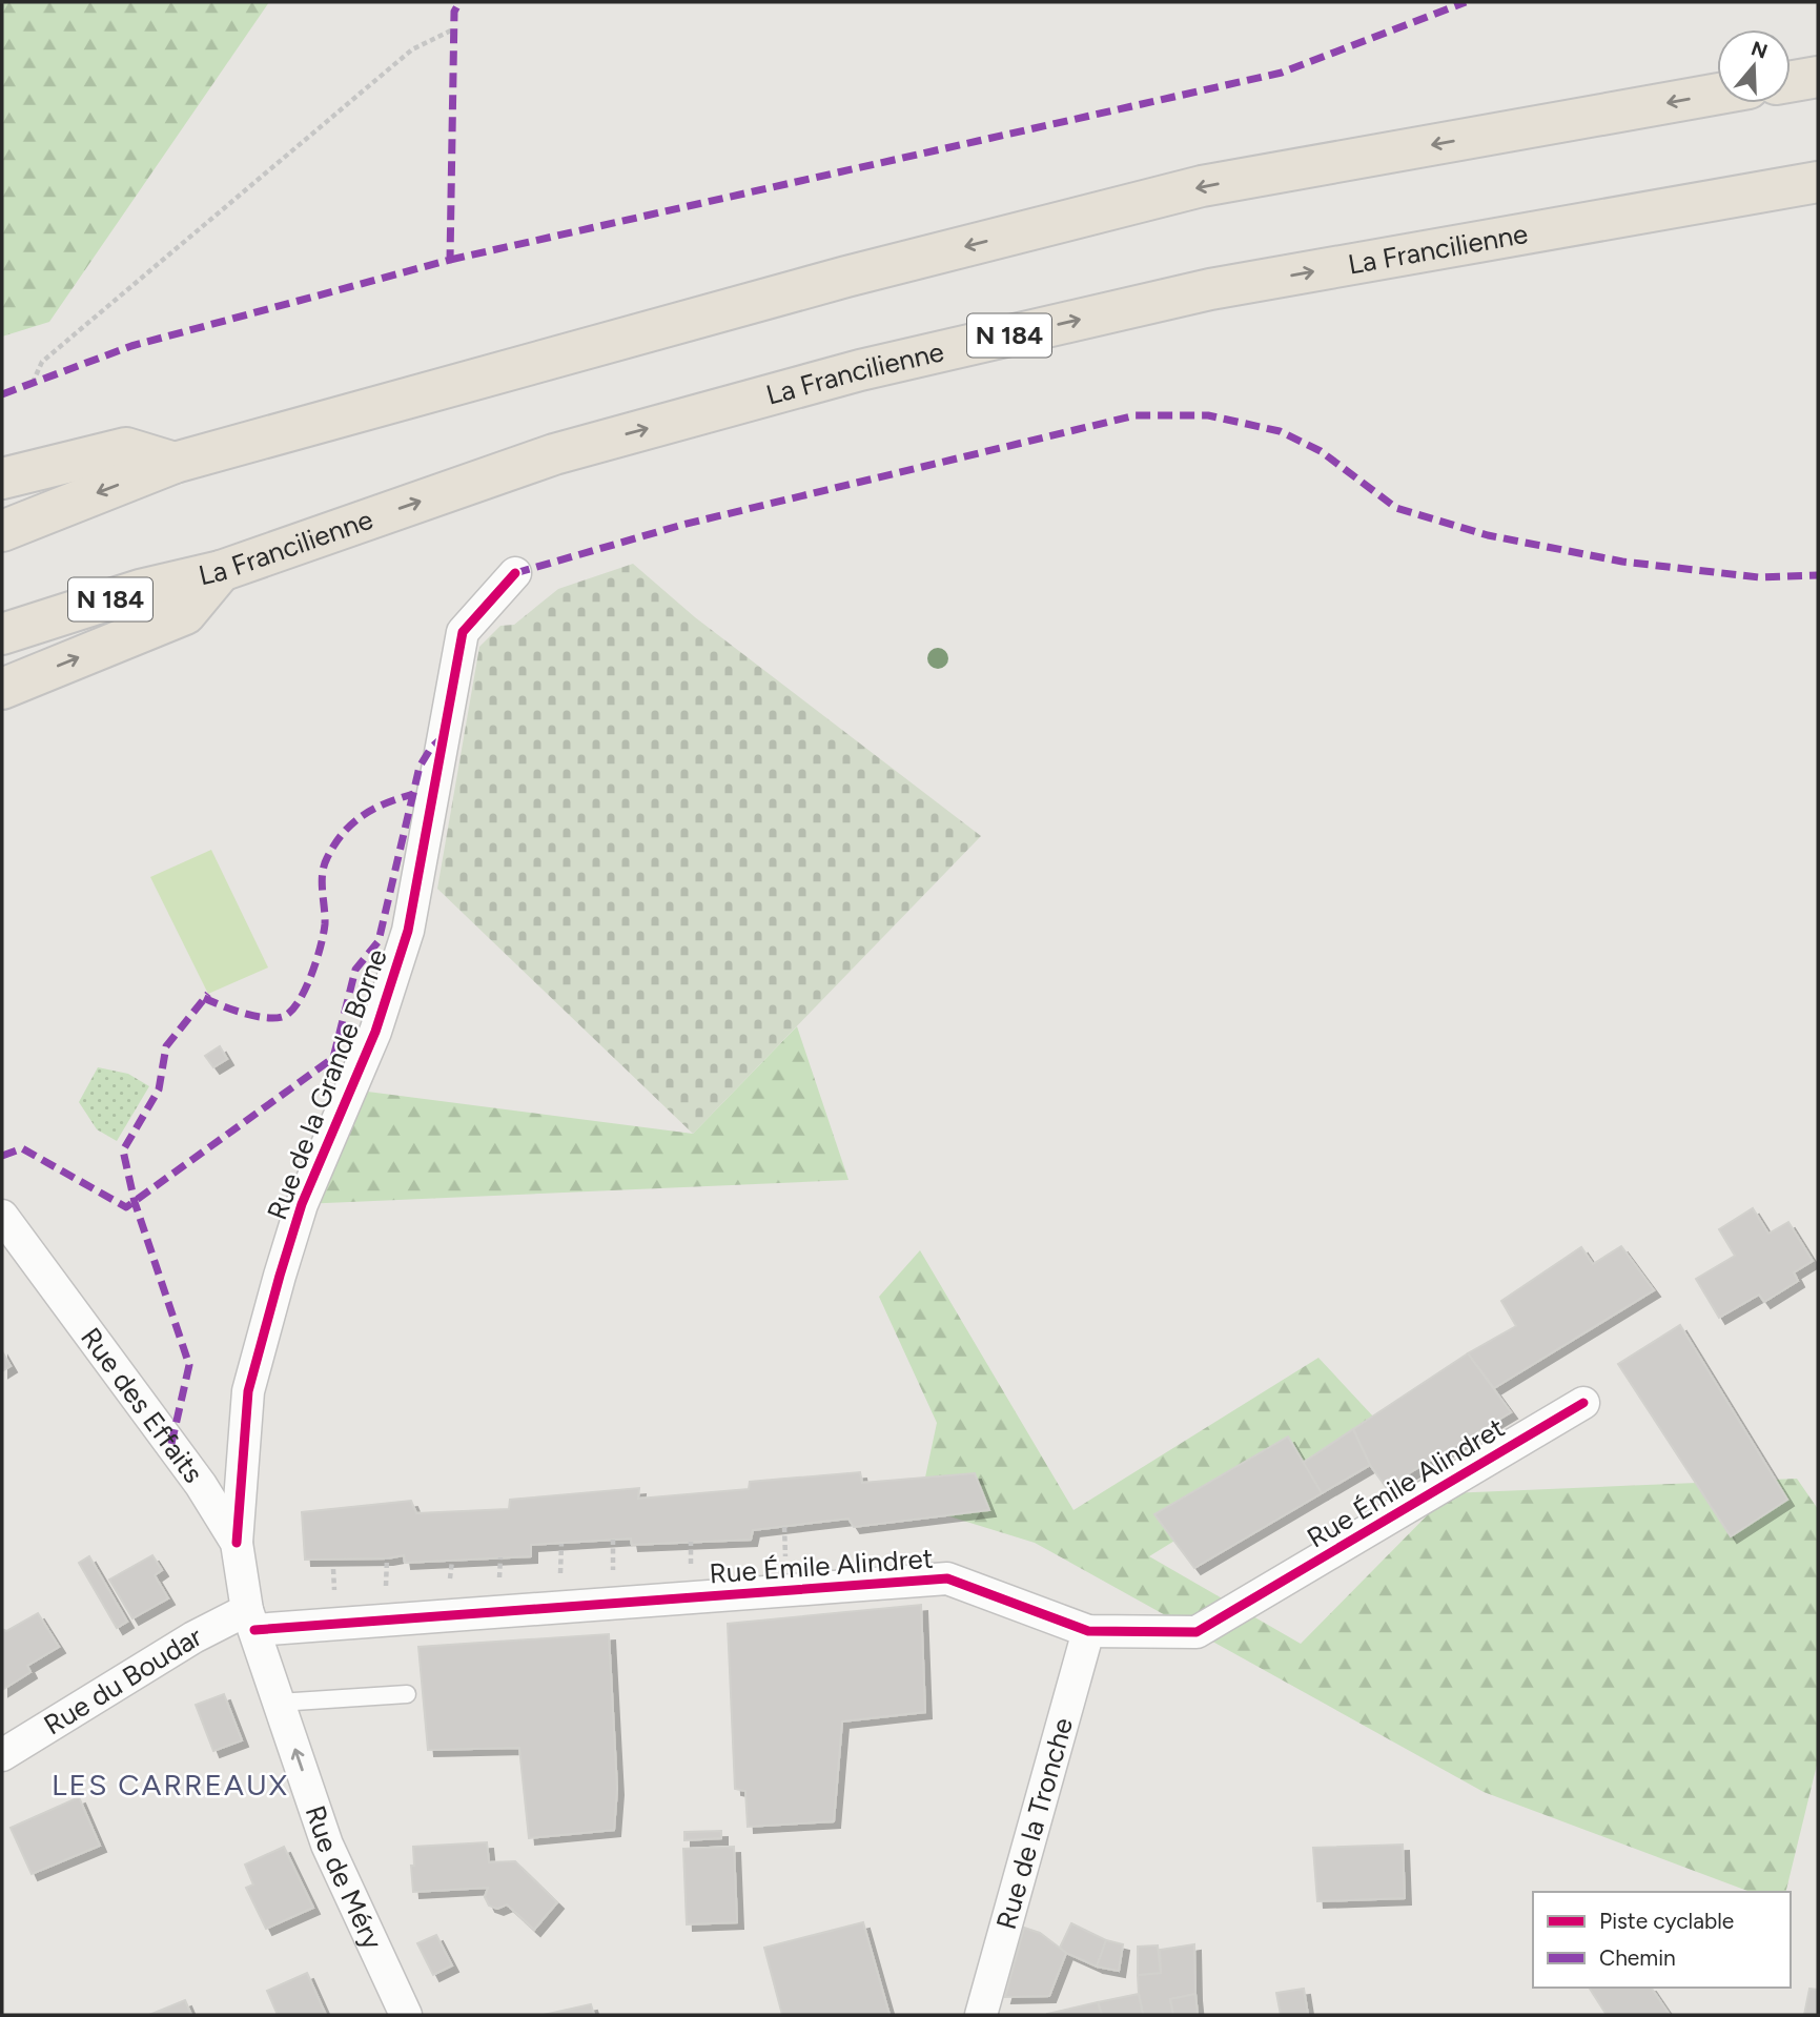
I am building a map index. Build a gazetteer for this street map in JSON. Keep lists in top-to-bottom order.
{
  "streets": {
    "highway": ["La Francilienne", "N 184"],
    "street": [
      "Rue de la Grande Borne",
      "Rue des Effaits",
      "Rue Émile Alindret",
      "Rue du Boudar",
      "Rue de la Tronche",
      "Rue de Méry"
    ]
  },
  "crossings": [
    ["Rue de la Grande Borne", "Rue des Effaits"],
    ["Rue des Effaits", "Rue Émile Alindret"],
    ["Rue des Effaits", "Rue du Boudar"],
    ["Rue des Effaits", "Rue de Méry"],
    ["Rue Émile Alindret", "Rue du Boudar"],
    ["Rue Émile Alindret", "Rue de la Tronche"],
    ["Rue Émile Alindret", "Rue de Méry"],
    ["Rue du Boudar", "Rue de Méry"]
  ],
  "one_way": ["Rue de Méry"],
  "districts": ["LES CARREAUX"],
  "legend": ["Piste cyclable", "Chemin"],
  "north": "top"
}
